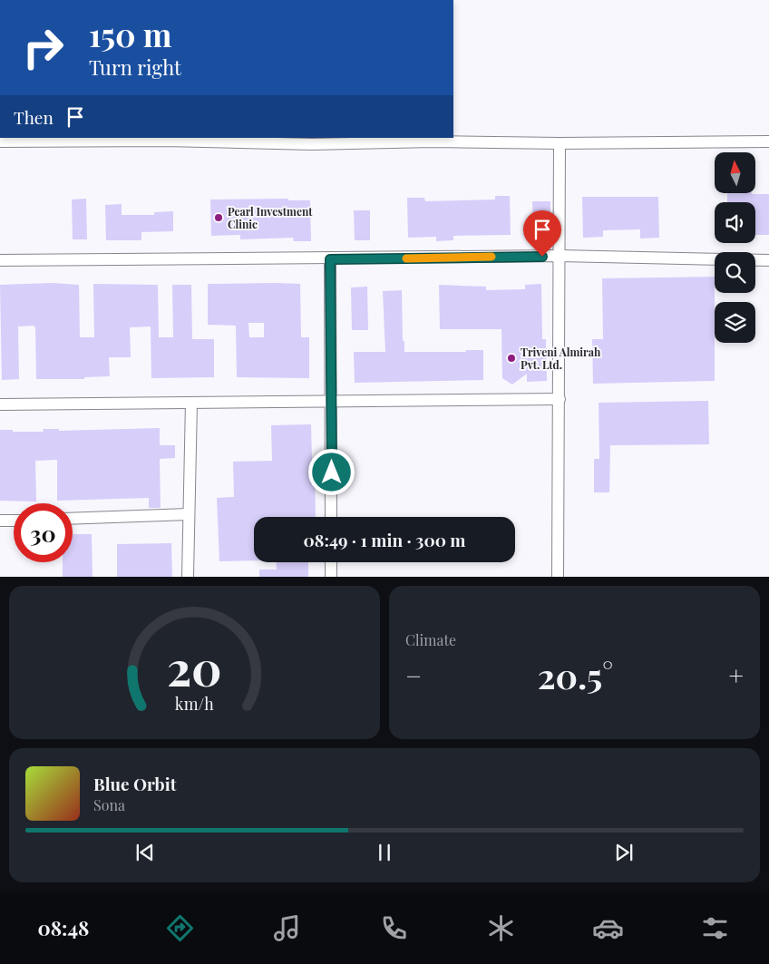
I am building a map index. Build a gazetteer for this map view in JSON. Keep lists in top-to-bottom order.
{
  "places": ["Pearl Investment Clinic", "Triveni Almirah Pvt. Ltd."],
  "north": "top",
  "page": {
    "turn": ["150 m", "Turn right"],
    "then": "Then",
    "limit": "30",
    "trip": "08:49 · 1 min · 300 m",
    "tile": "Climate",
    "heat": ["−", "20.5°", "+"],
    "song": ["Blue Orbit", "Sona"],
    "tabs": "08:48",
    "gauge": ["20", "km/h"]
  }
}
